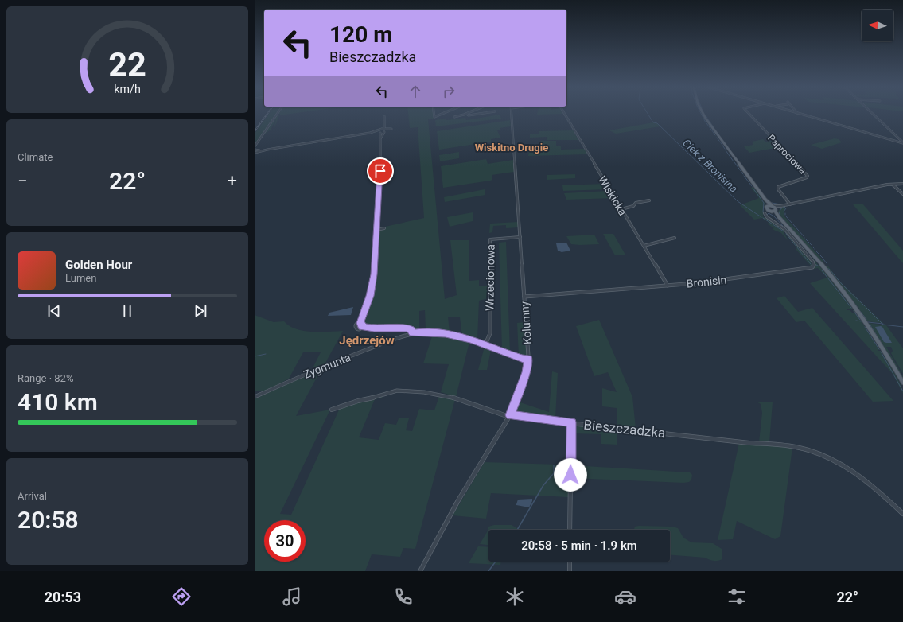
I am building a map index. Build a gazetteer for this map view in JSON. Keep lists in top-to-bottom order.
{
  "streets": {
    "street": [
      "Paprociowa",
      "Wiskicka",
      "Wrzecionowa",
      "Bronisin",
      "Kolumny",
      "Zygmunta",
      "Bieszczadzka"
    ]
  },
  "crossings": [
    ["Wiskicka", "Bronisin"],
    ["Wrzecionowa", "Kolumny"],
    ["Wrzecionowa", "Zygmunta"],
    ["Bronisin", "Kolumny"],
    ["Kolumny", "Zygmunta"],
    ["Kolumny", "Bieszczadzka"]
  ],
  "districts": ["Wiskitno Drugie", "Jędrzejów"],
  "water": ["Ciek z Bronisina"],
  "north": "left",
  "page": {
    "turn": ["120 m", "Bieszczadzka"],
    "tile": [
      "Climate",
      ["Range · 82%", "410 km"],
      ["Arrival", "20:58"]
    ],
    "heat": ["−", "22°", "+"],
    "song": ["Golden Hour", "Lumen"],
    "limit": "30",
    "trip": "20:58 · 5 min · 1.9 km",
    "tabs": ["20:53", "22°"],
    "gauge": ["22", "km/h"]
  }
}
